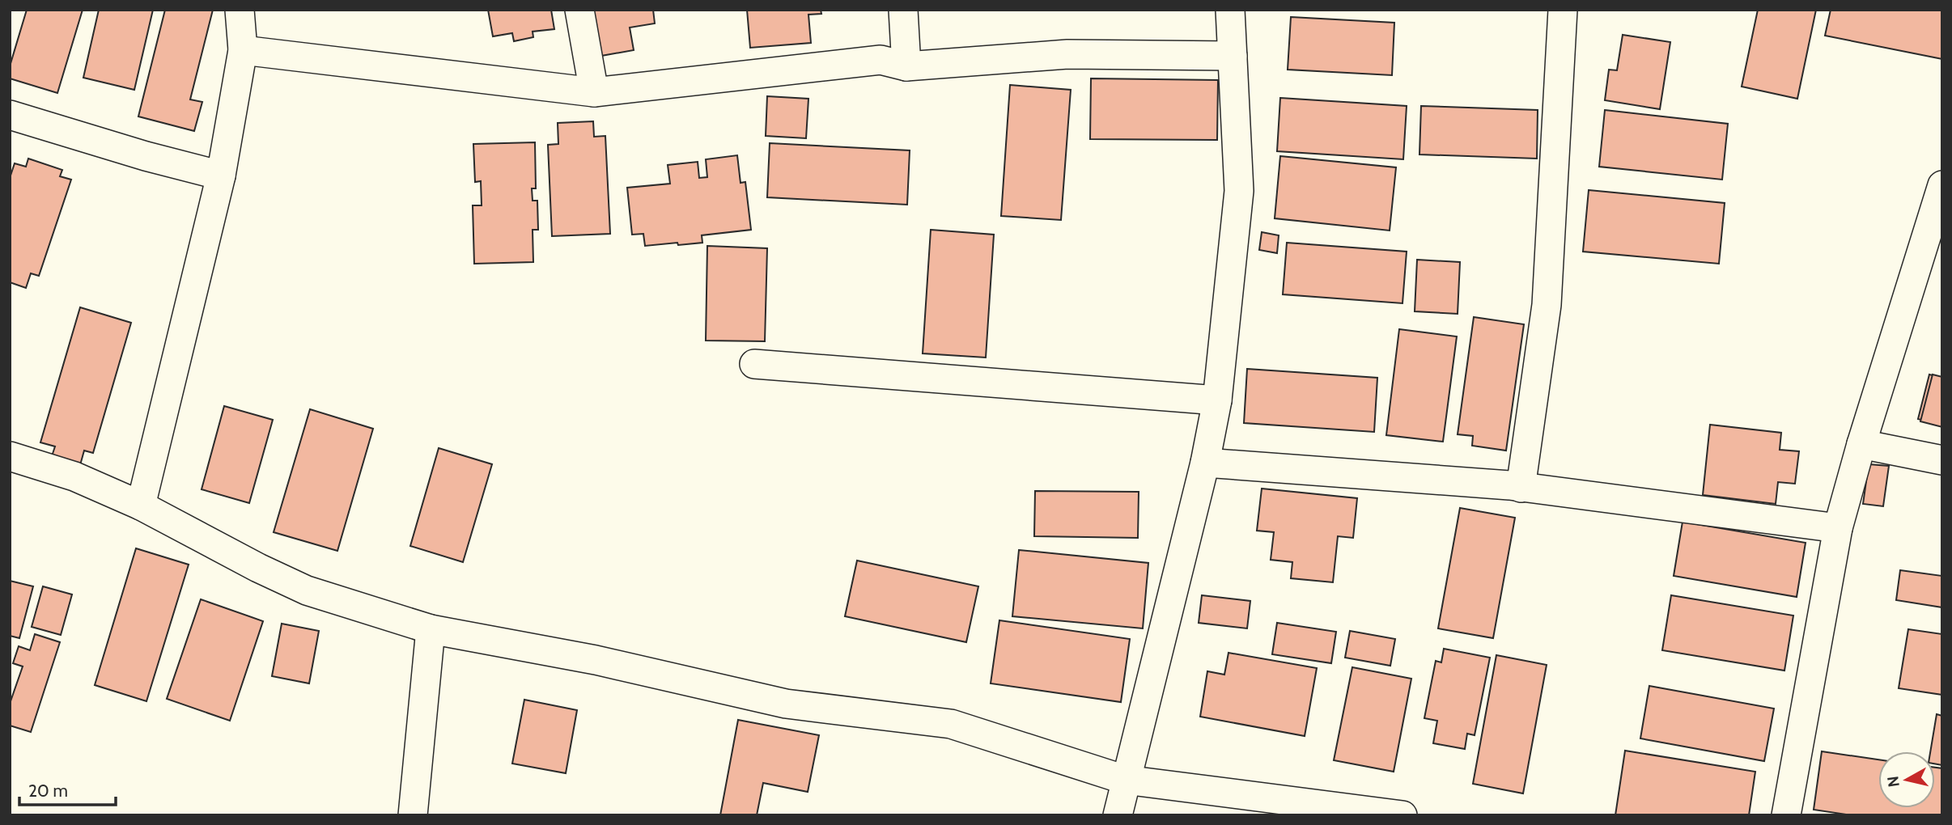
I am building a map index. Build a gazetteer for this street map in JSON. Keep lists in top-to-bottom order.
{
  "scale_bar": "20 m",
  "north": "left"
}
